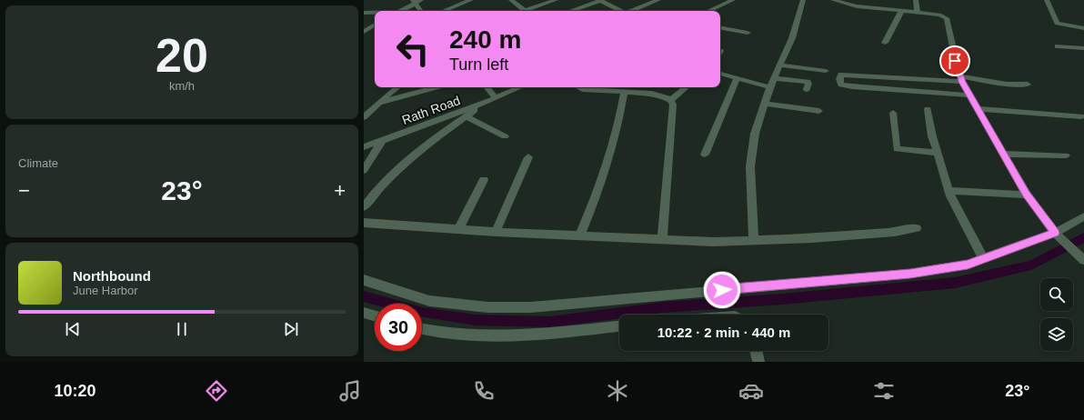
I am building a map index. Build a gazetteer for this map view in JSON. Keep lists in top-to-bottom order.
{
  "streets": {
    "street": ["Rath Road"]
  },
  "page": {
    "tile": [
      ["20", "km/h"],
      "Climate"
    ],
    "turn": ["240 m", "Turn left"],
    "heat": ["−", "23°", "+"],
    "song": ["Northbound", "June Harbor"],
    "limit": "30",
    "trip": "10:22 · 2 min · 440 m",
    "tabs": ["10:20", "23°"]
  }
}
